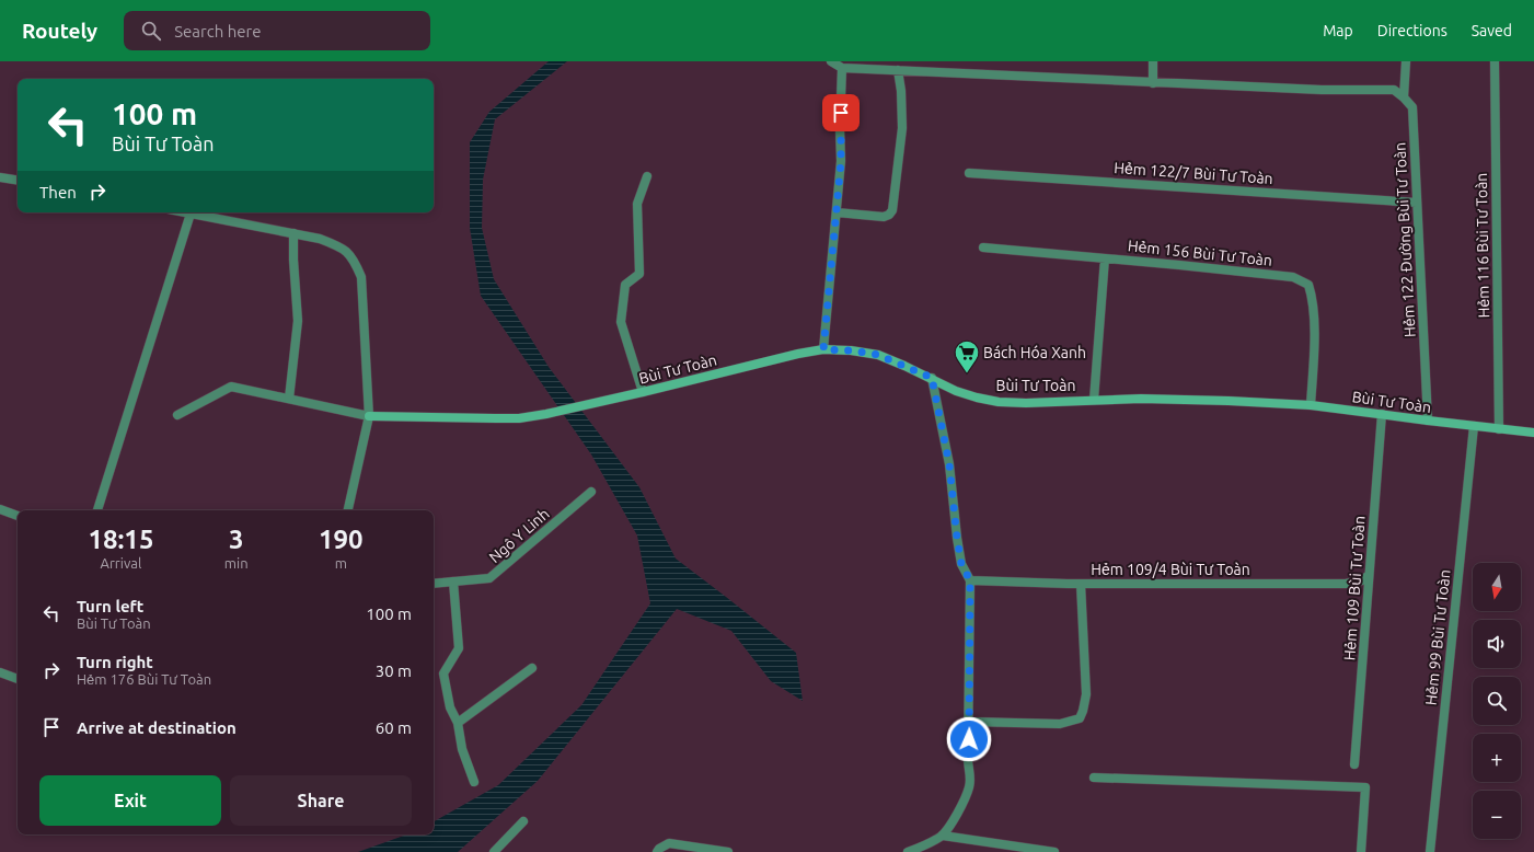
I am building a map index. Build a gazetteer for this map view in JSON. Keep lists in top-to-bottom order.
{
  "streets": {
    "street": [
      "Hẻm 122/7 Bùi Tư Toàn",
      "Hẻm 122 Đường Bùi Tư Toàn",
      "Hẻm 116 Bùi Tư Toàn",
      "Hẻm 156 Bùi Tư Toàn",
      "Bùi Tư Toàn",
      "Ngô Y Linh",
      "Hẻm 109/4 Bùi Tư Toàn",
      "Hẻm 109 Bùi Tư Toàn",
      "Hẻm 99 Bùi Tư Toàn"
    ]
  },
  "crossings": [
    ["Hẻm 122/7 Bùi Tư Toàn", "Hẻm 122 Đường Bùi Tư Toàn"],
    ["Hẻm 122 Đường Bùi Tư Toàn", "Bùi Tư Toàn"],
    ["Hẻm 116 Bùi Tư Toàn", "Bùi Tư Toàn"],
    ["Hẻm 156 Bùi Tư Toàn", "Bùi Tư Toàn"],
    ["Bùi Tư Toàn", "Hẻm 109 Bùi Tư Toàn"],
    ["Bùi Tư Toàn", "Hẻm 99 Bùi Tư Toàn"],
    ["Hẻm 109/4 Bùi Tư Toàn", "Hẻm 109 Bùi Tư Toàn"]
  ],
  "places": {
    "supermarket": ["Bách Hóa Xanh"]
  },
  "north": "bottom",
  "page": {
    "header": "Routely",
    "search": "Search here",
    "nav": ["Map", "Directions", "Saved"],
    "turn": ["100 m", "Bùi Tư Toàn"],
    "then": "Then",
    "eta": [
      "18:15",
      "Arrival",
      "3",
      "min",
      "190",
      "m"
    ],
    "map_buttons": ["+", "−"],
    "list": [
      {
        "name": "Turn left",
        "note": "Bùi Tư Toàn",
        "value": "100 m"
      },
      {
        "name": "Turn right",
        "note": "Hẻm 176 Bùi Tư Toàn",
        "value": "30 m"
      },
      {
        "name": "Arrive at destination",
        "value": "60 m"
      }
    ],
    "buttons": ["Exit", "Share"]
  }
}
